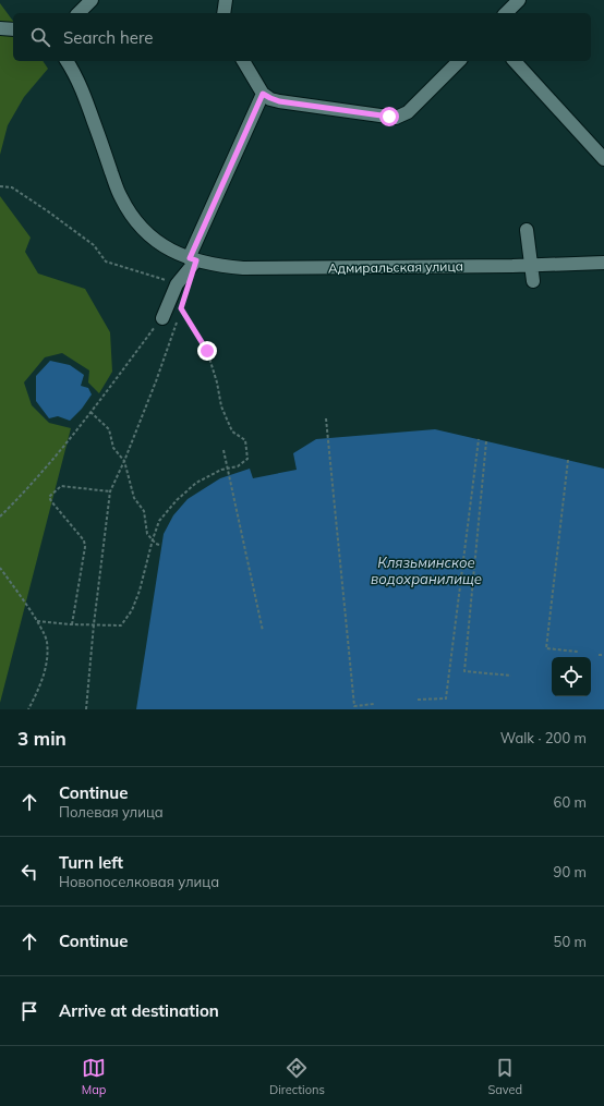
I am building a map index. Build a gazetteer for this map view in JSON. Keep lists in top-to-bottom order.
{
  "streets": {
    "street": ["Адмиральская улица"]
  },
  "water": ["Клязьминское водохранилище"],
  "page": {
    "search": "Search here",
    "heading": ["3 min", "Walk · 200 m"],
    "list": [
      ["Continue", "Полевая улица", "60 m"],
      ["Turn left", "Новопоселковая улица", "90 m"],
      ["Continue", "50 m"],
      "Arrive at destination"
    ],
    "nav": ["Map", "Directions", "Saved"]
  }
}
